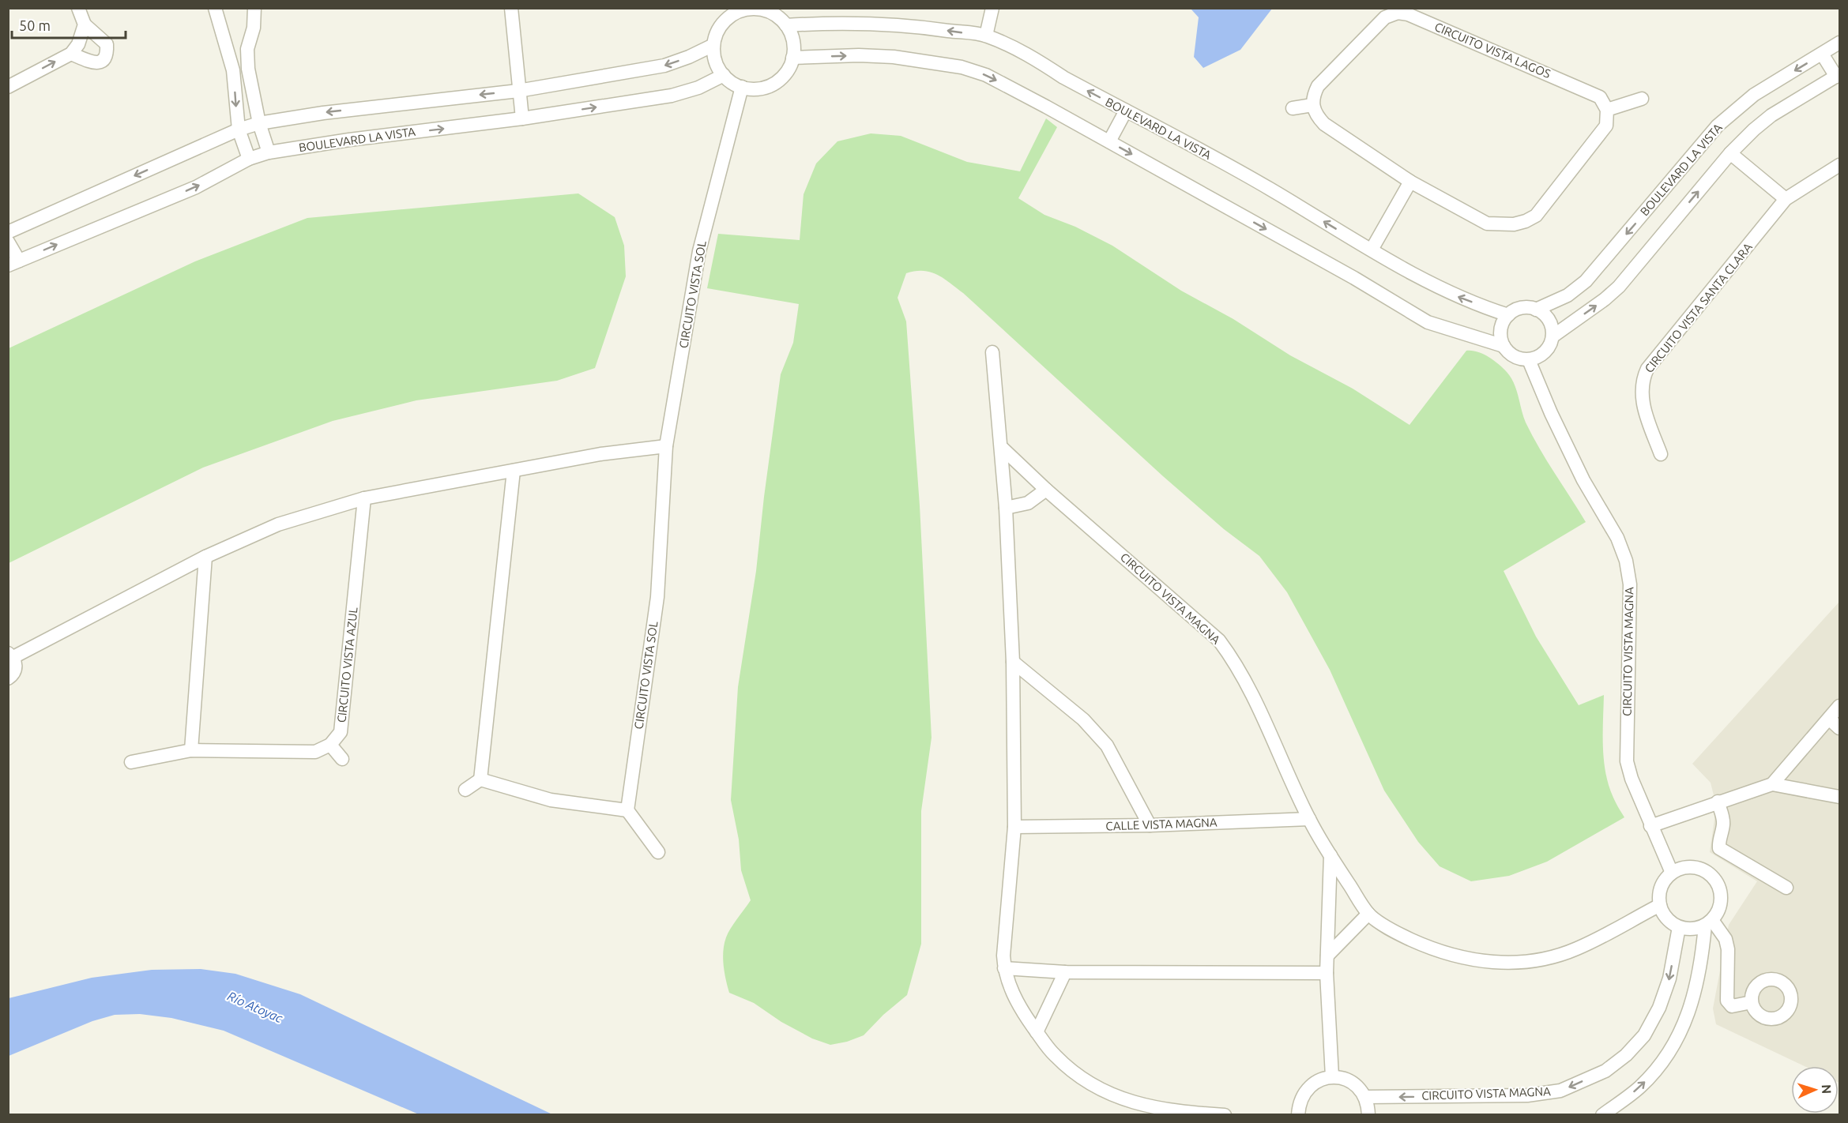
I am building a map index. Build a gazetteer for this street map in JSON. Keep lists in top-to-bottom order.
{
  "streets": {
    "street": [
      "CIRCUITO VISTA LAGOS",
      "BOULEVARD LA VISTA",
      "CIRCUITO VISTA SOL",
      "CIRCUITO VISTA SANTA CLARA",
      "CIRCUITO VISTA MAGNA",
      "CIRCUITO VISTA AZUL",
      "CALLE VISTA MAGNA"
    ]
  },
  "crossings": [
    ["BOULEVARD LA VISTA", "CIRCUITO VISTA SOL"],
    ["BOULEVARD LA VISTA", "CIRCUITO VISTA MAGNA"],
    ["CIRCUITO VISTA MAGNA", "CALLE VISTA MAGNA"]
  ],
  "water": ["Río Atoyac"],
  "scale_bar": "50 m",
  "north": "right"
}
